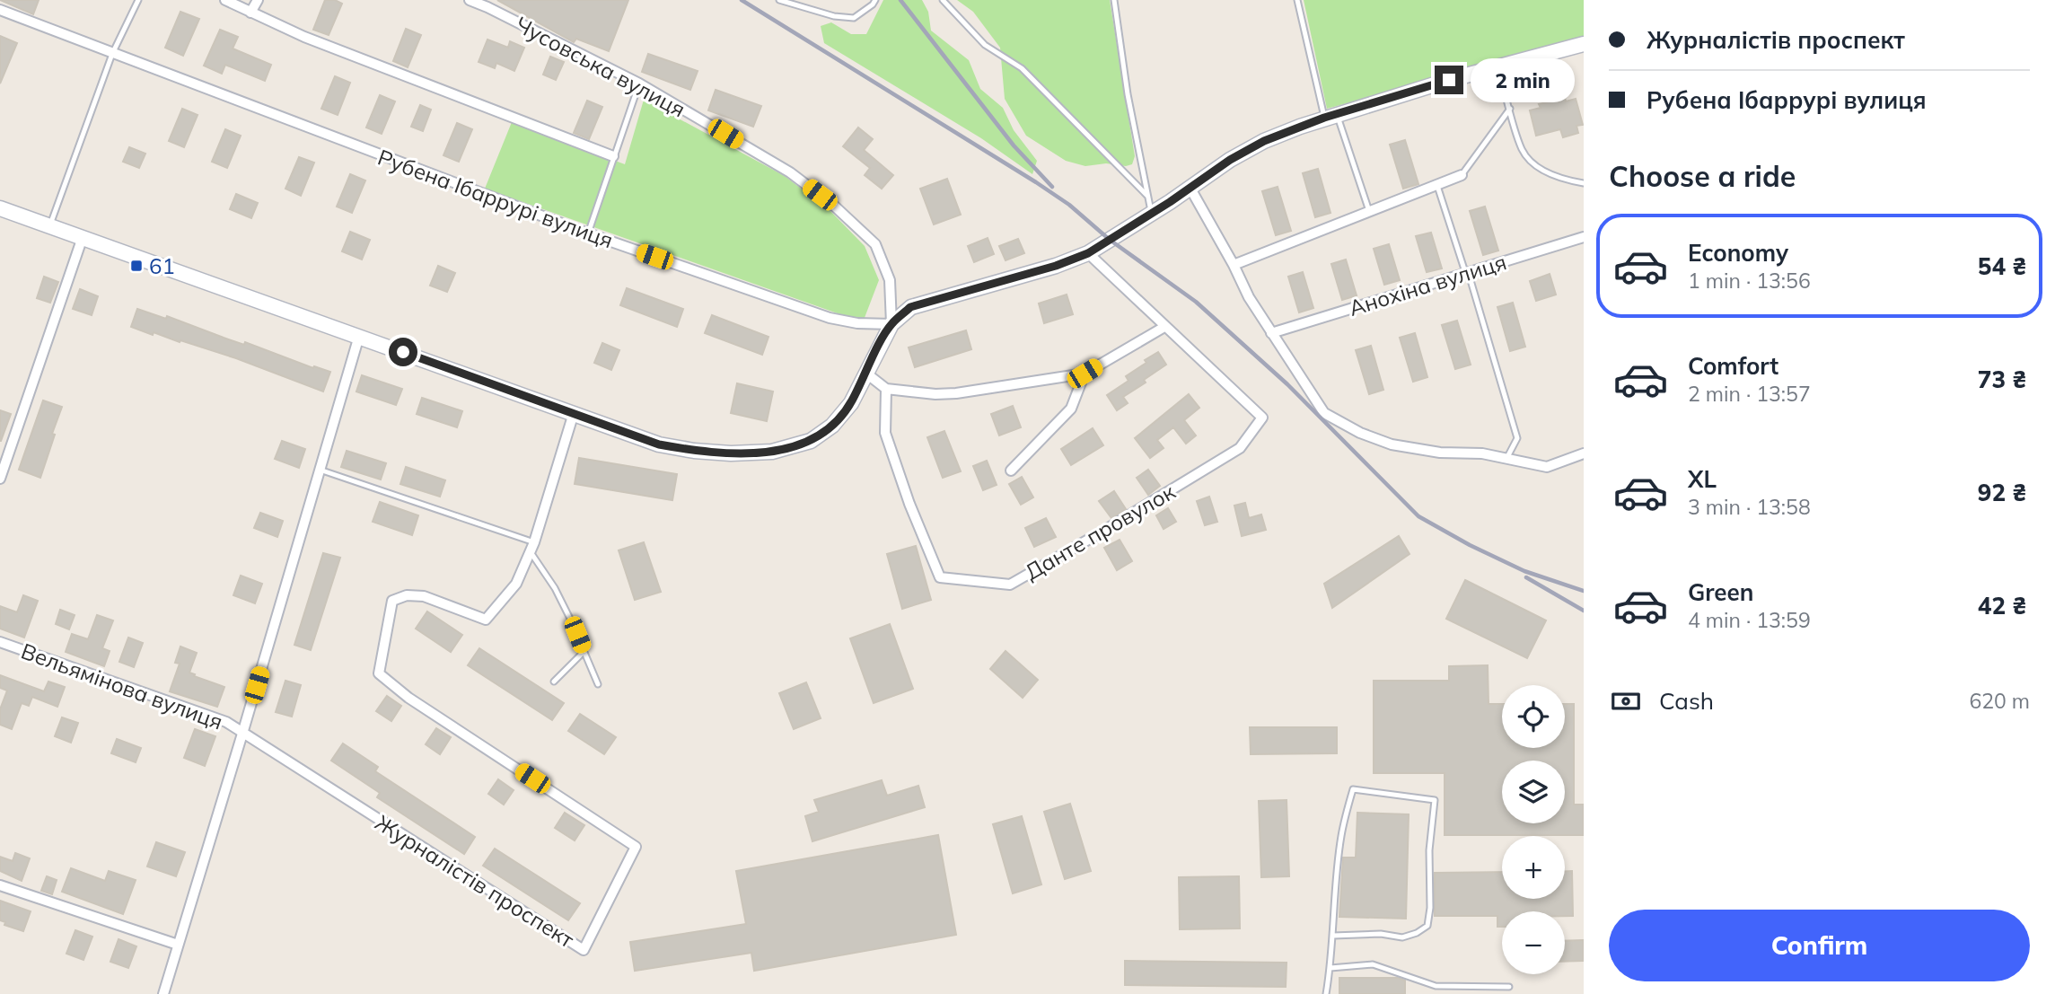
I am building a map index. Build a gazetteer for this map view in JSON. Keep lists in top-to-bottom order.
{
  "streets": {
    "street": [
      "Чусовська вулиця",
      "Рубена Ібаррурі вулиця",
      "Анохіна вулиця",
      "Данте провулок",
      "Вельямінова вулиця",
      "Журналістів проспект"
    ]
  },
  "crossings": [
    ["Чусовська вулиця", "Рубена Ібаррурі вулиця"],
    ["Вельямінова вулиця", "Журналістів проспект"]
  ],
  "places": {
    "transit": ["61"]
  },
  "page": {
    "banner": ["Журналістів проспект", "Рубена Ібаррурі вулиця"],
    "bubble": "2 min",
    "heading": "Choose a ride",
    "list": [
      {
        "name": "Economy",
        "note": "1 min · 13:56",
        "value": "54 ₴"
      },
      {
        "name": "Comfort",
        "note": "2 min · 13:57",
        "value": "73 ₴"
      },
      {
        "name": "XL",
        "note": "3 min · 13:58",
        "value": "92 ₴"
      },
      {
        "name": "Green",
        "note": "4 min · 13:59",
        "value": "42 ₴"
      }
    ],
    "pay": ["Cash", "620 m"],
    "map_buttons": ["+", "−"],
    "buttons": "Confirm"
  }
}
